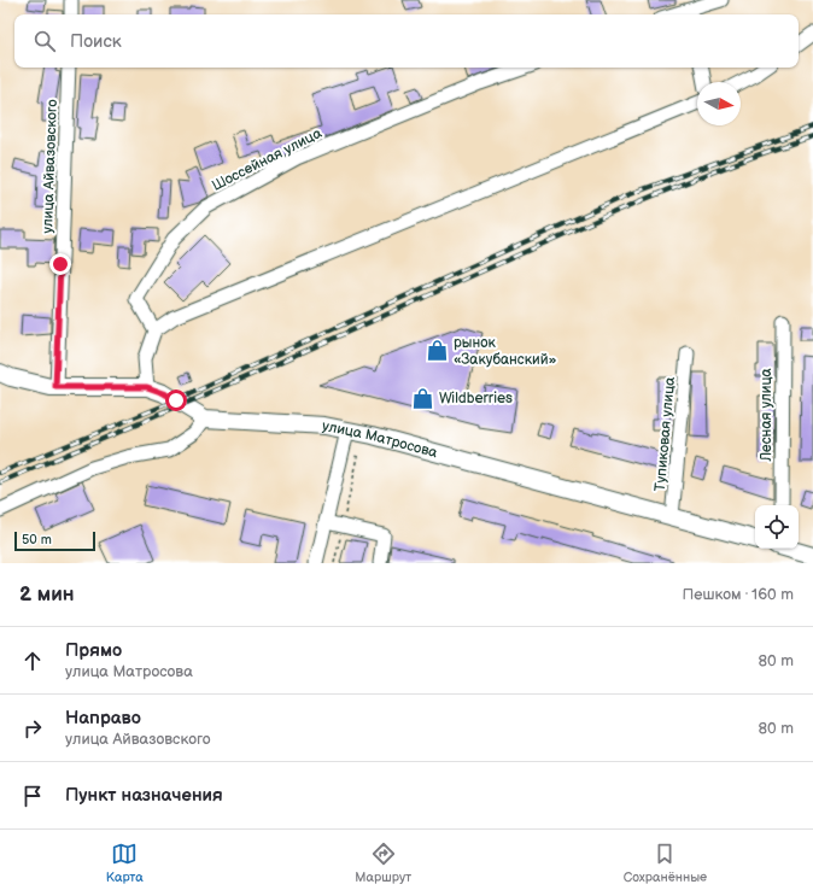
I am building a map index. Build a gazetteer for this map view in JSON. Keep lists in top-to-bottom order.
{
  "streets": {
    "main road": ["улица Матросова"],
    "street": [
      "Шоссейная улица",
      "улица Айвазовского",
      "Лесная улица",
      "Тупиковая улица"
    ]
  },
  "crossings": [
    ["улица Айвазовского", "улица Матросова"],
    ["Тупиковая улица", "улица Матросова"]
  ],
  "places": {
    "shop": ["рынок «Закубанский»", "Wildberries"]
  },
  "scale_bar": "50 m",
  "north": "right",
  "page": {
    "search": "Поиск",
    "scale": "50 m",
    "heading": ["2 мин", "Пешком · 160 m"],
    "list": [
      ["Прямо", "улица Матросова", "80 m"],
      ["Направо", "улица Айвазовского", "80 m"],
      "Пункт назначения"
    ],
    "nav": ["Карта", "Маршрут", "Сохранённые"]
  }
}
